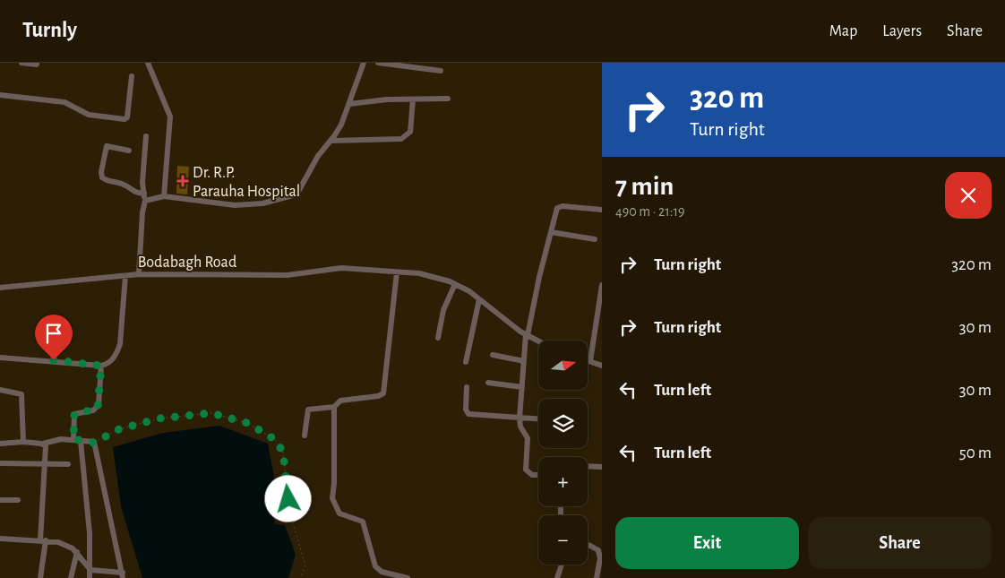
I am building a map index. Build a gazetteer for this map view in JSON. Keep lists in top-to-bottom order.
{
  "streets": {
    "street": ["Bodabagh Road"]
  },
  "places": {
    "health": ["Dr. R.P. Parauha Hospital"]
  },
  "north": "right",
  "page": {
    "header": "Turnly",
    "nav": ["Map", "Layers", "Share"],
    "turn": ["320 m", "Turn right"],
    "heading": ["7 min", "490 m · 21:19"],
    "list": [
      {
        "name": "Turn right",
        "value": "320 m"
      },
      {
        "name": "Turn right",
        "value": "30 m"
      },
      {
        "name": "Turn left",
        "value": "30 m"
      },
      {
        "name": "Turn left",
        "value": "50 m"
      }
    ],
    "map_buttons": ["+", "−"],
    "buttons": ["Exit", "Share"]
  }
}
